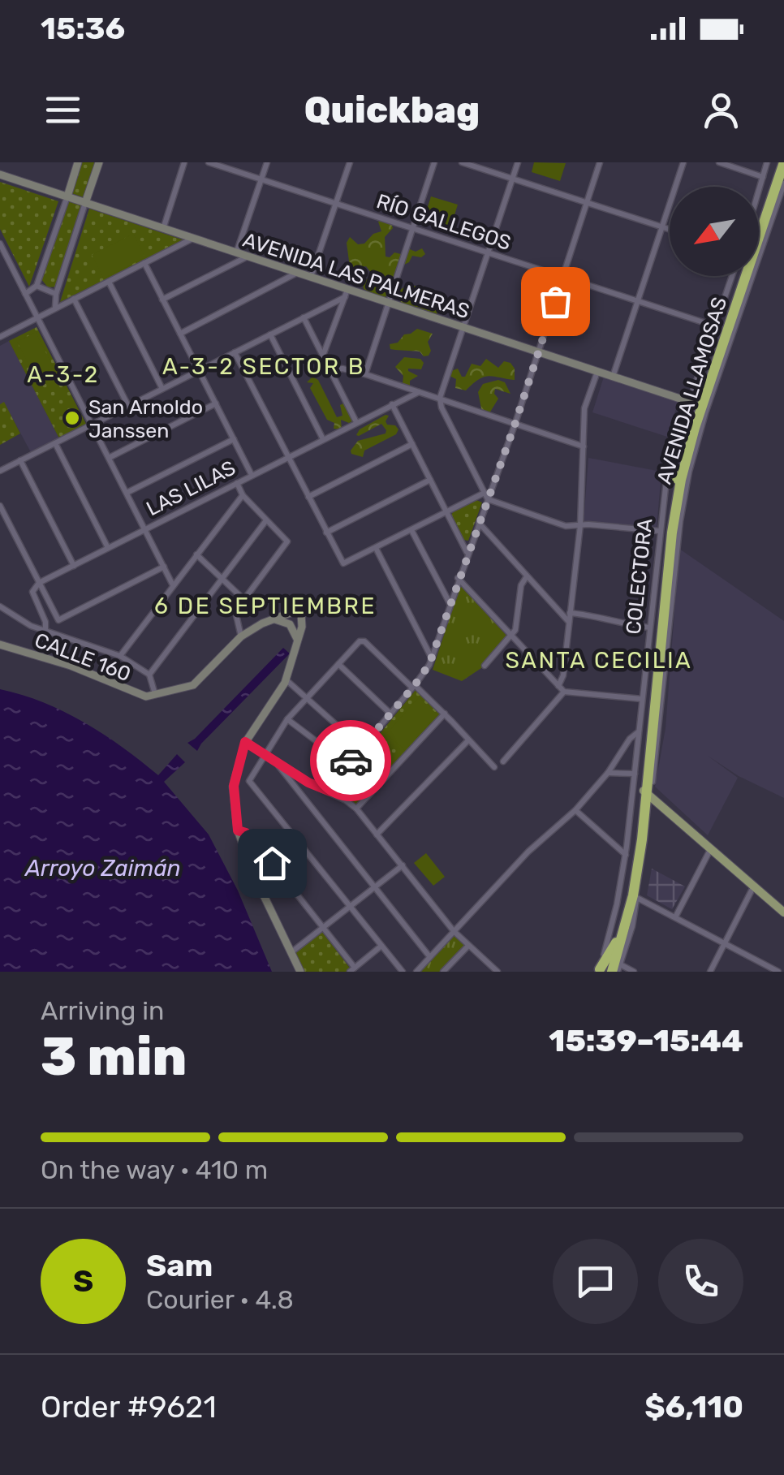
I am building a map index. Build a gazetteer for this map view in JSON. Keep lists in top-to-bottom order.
{
  "streets": {
    "highway": ["AVENIDA LLAMOSAS"],
    "main road": ["AVENIDA LAS PALMERAS", "CALLE 160"],
    "street": ["RÍO GALLEGOS", "LAS LILAS", "COLECTORA"]
  },
  "crossings": [
    ["AVENIDA LAS PALMERAS", "AVENIDA LLAMOSAS"],
    ["AVENIDA LAS PALMERAS", "COLECTORA"],
    ["AVENIDA LLAMOSAS", "COLECTORA"]
  ],
  "districts": [
    "A-3-2 SECTOR B",
    "A-3-2",
    "6 DE SEPTIEMBRE",
    "SANTA CECILIA"
  ],
  "water": ["Arroyo Zaimán"],
  "places": ["San Arnoldo Janssen"],
  "north": "bottom left",
  "page": {
    "status": "15:36",
    "header": "Quickbag",
    "heading": ["3 min", "Arriving in", "15:39–15:44"],
    "panel": [
      "Sam",
      "Courier · 4.8",
      "Order #9621",
      "$6,110"
    ],
    "bar": "On the way · 410 m",
    "round": "S"
  }
}
